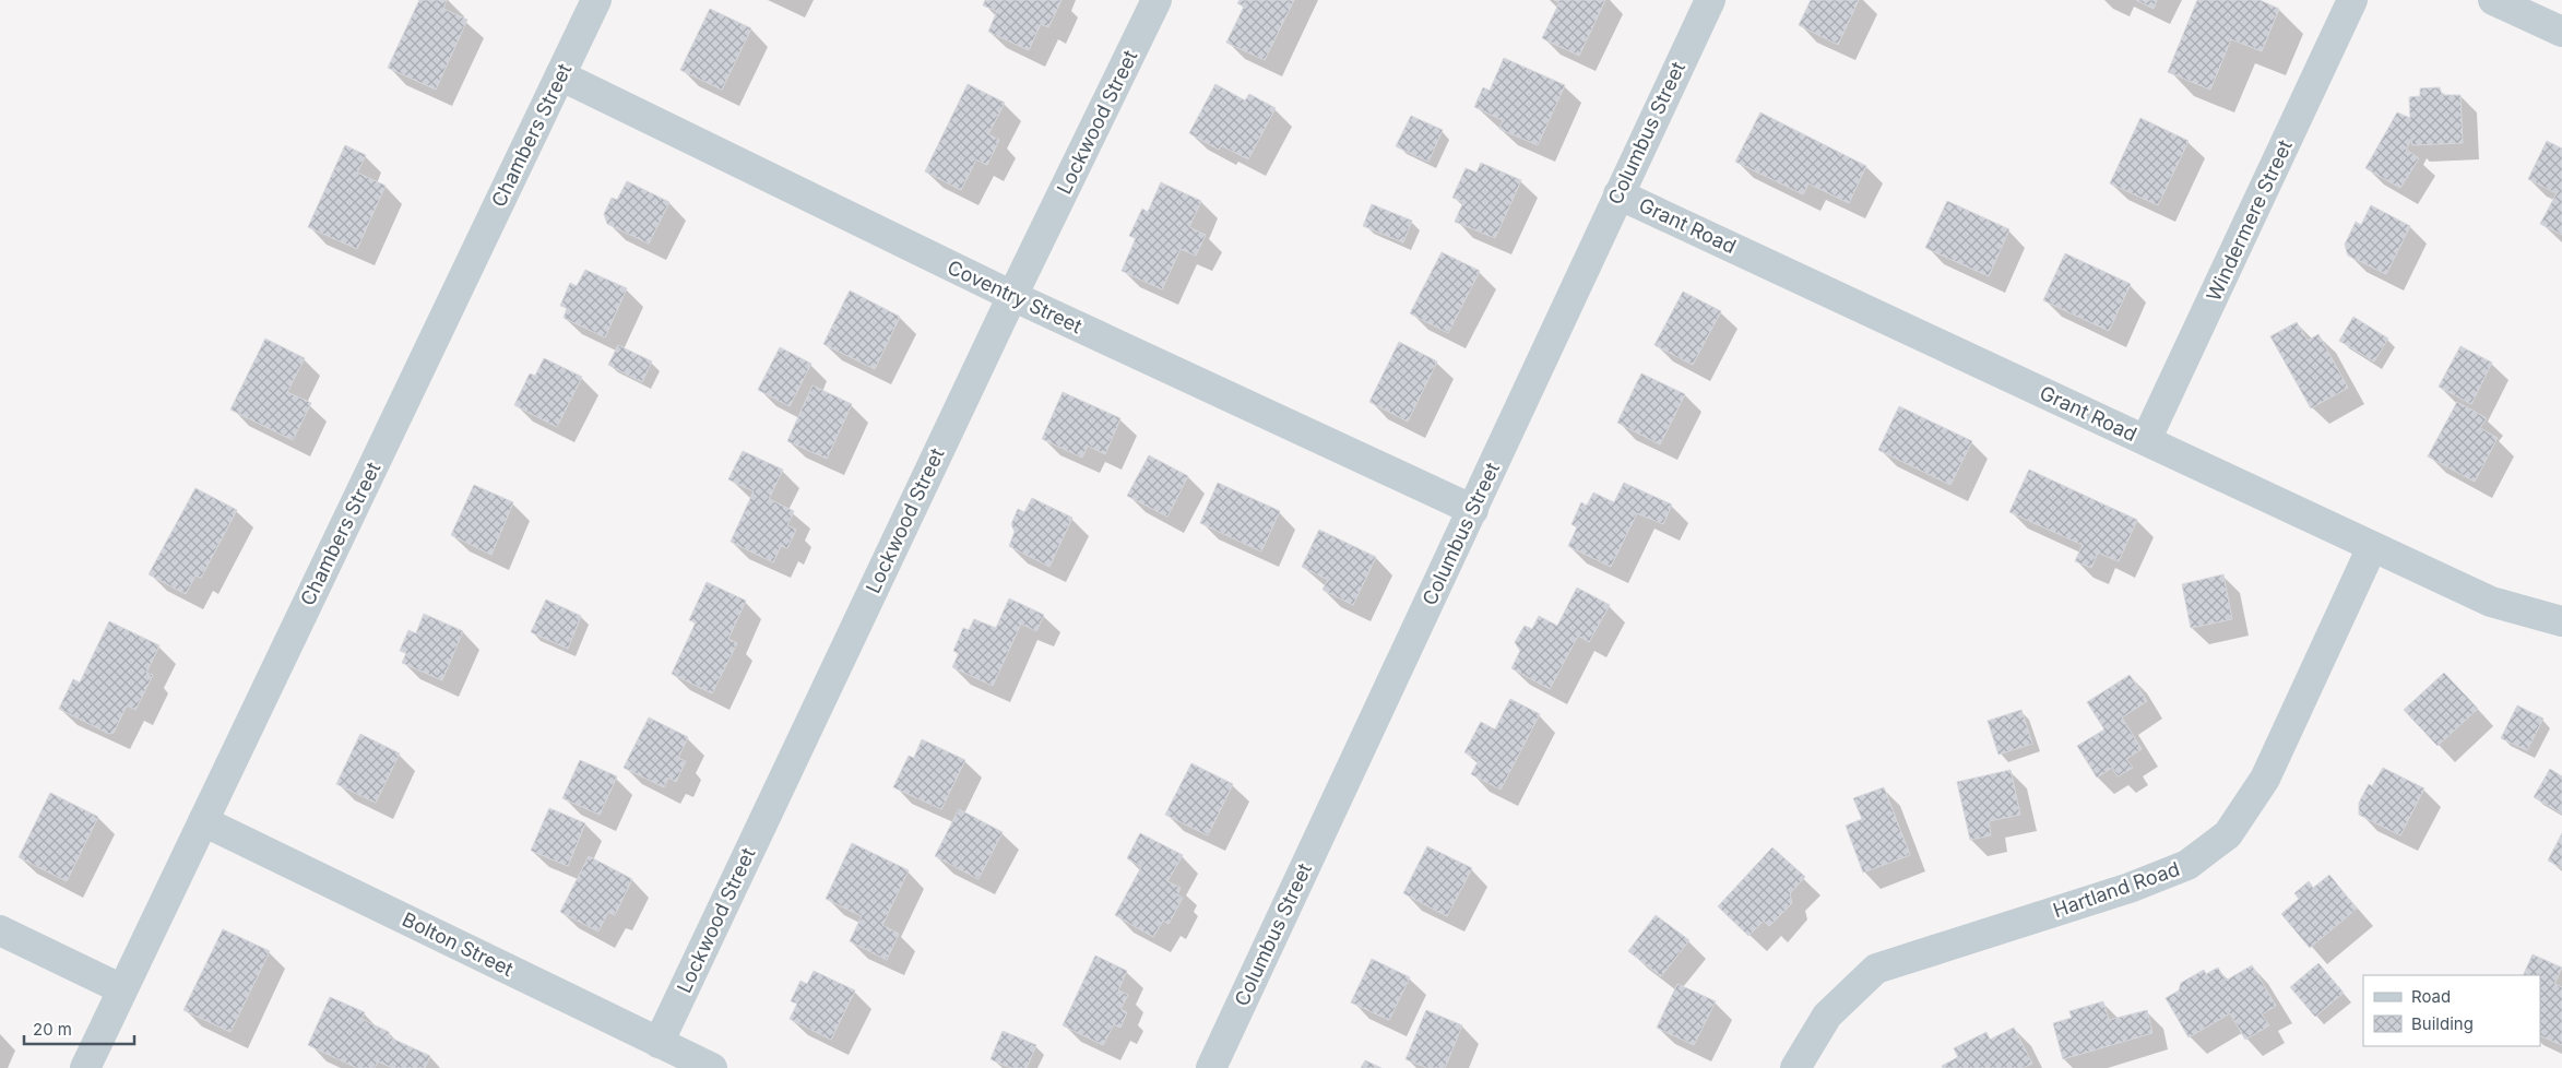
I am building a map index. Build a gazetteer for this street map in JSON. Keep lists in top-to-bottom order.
{
  "streets": {
    "street": [
      "Lockwood Street",
      "Columbus Street",
      "Chambers Street",
      "Windermere Street",
      "Grant Road",
      "Coventry Street",
      "Hartland Road",
      "Bolton Street"
    ]
  },
  "crossings": [
    ["Lockwood Street", "Coventry Street"],
    ["Lockwood Street", "Bolton Street"],
    ["Columbus Street", "Grant Road"],
    ["Columbus Street", "Coventry Street"],
    ["Chambers Street", "Coventry Street"],
    ["Chambers Street", "Bolton Street"],
    ["Windermere Street", "Grant Road"],
    ["Grant Road", "Hartland Road"]
  ],
  "legend": ["Road", "Building"],
  "scale_bar": "20 m"
}
